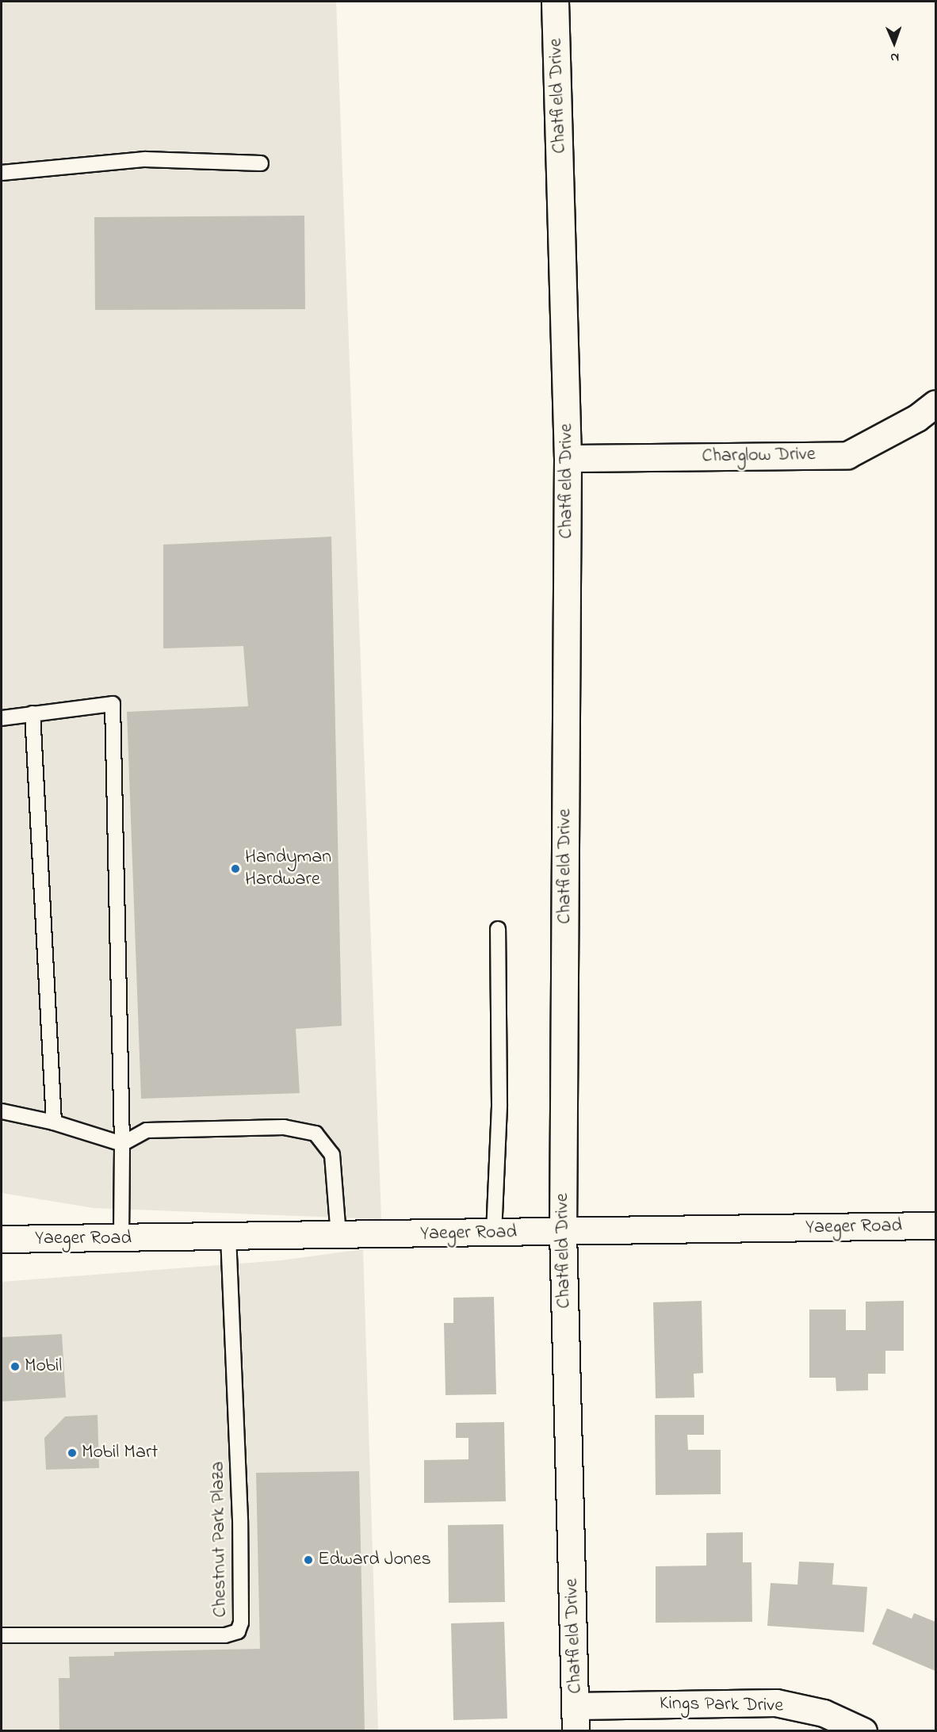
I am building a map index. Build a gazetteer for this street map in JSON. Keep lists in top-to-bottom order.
{
  "streets": {
    "street": [
      "Chatfield Drive",
      "Charglow Drive",
      "Yaeger Road",
      "Kings Park Drive"
    ],
    "lane": ["Chestnut Park Plaza"]
  },
  "crossings": [
    ["Chatfield Drive", "Charglow Drive"],
    ["Chatfield Drive", "Yaeger Road"],
    ["Chatfield Drive", "Kings Park Drive"],
    ["Yaeger Road", "Chestnut Park Plaza"]
  ],
  "places": [
    "Handyman Hardware",
    "Mobil",
    "Mobil Mart",
    "Edward Jones"
  ],
  "north": "bottom"
}
